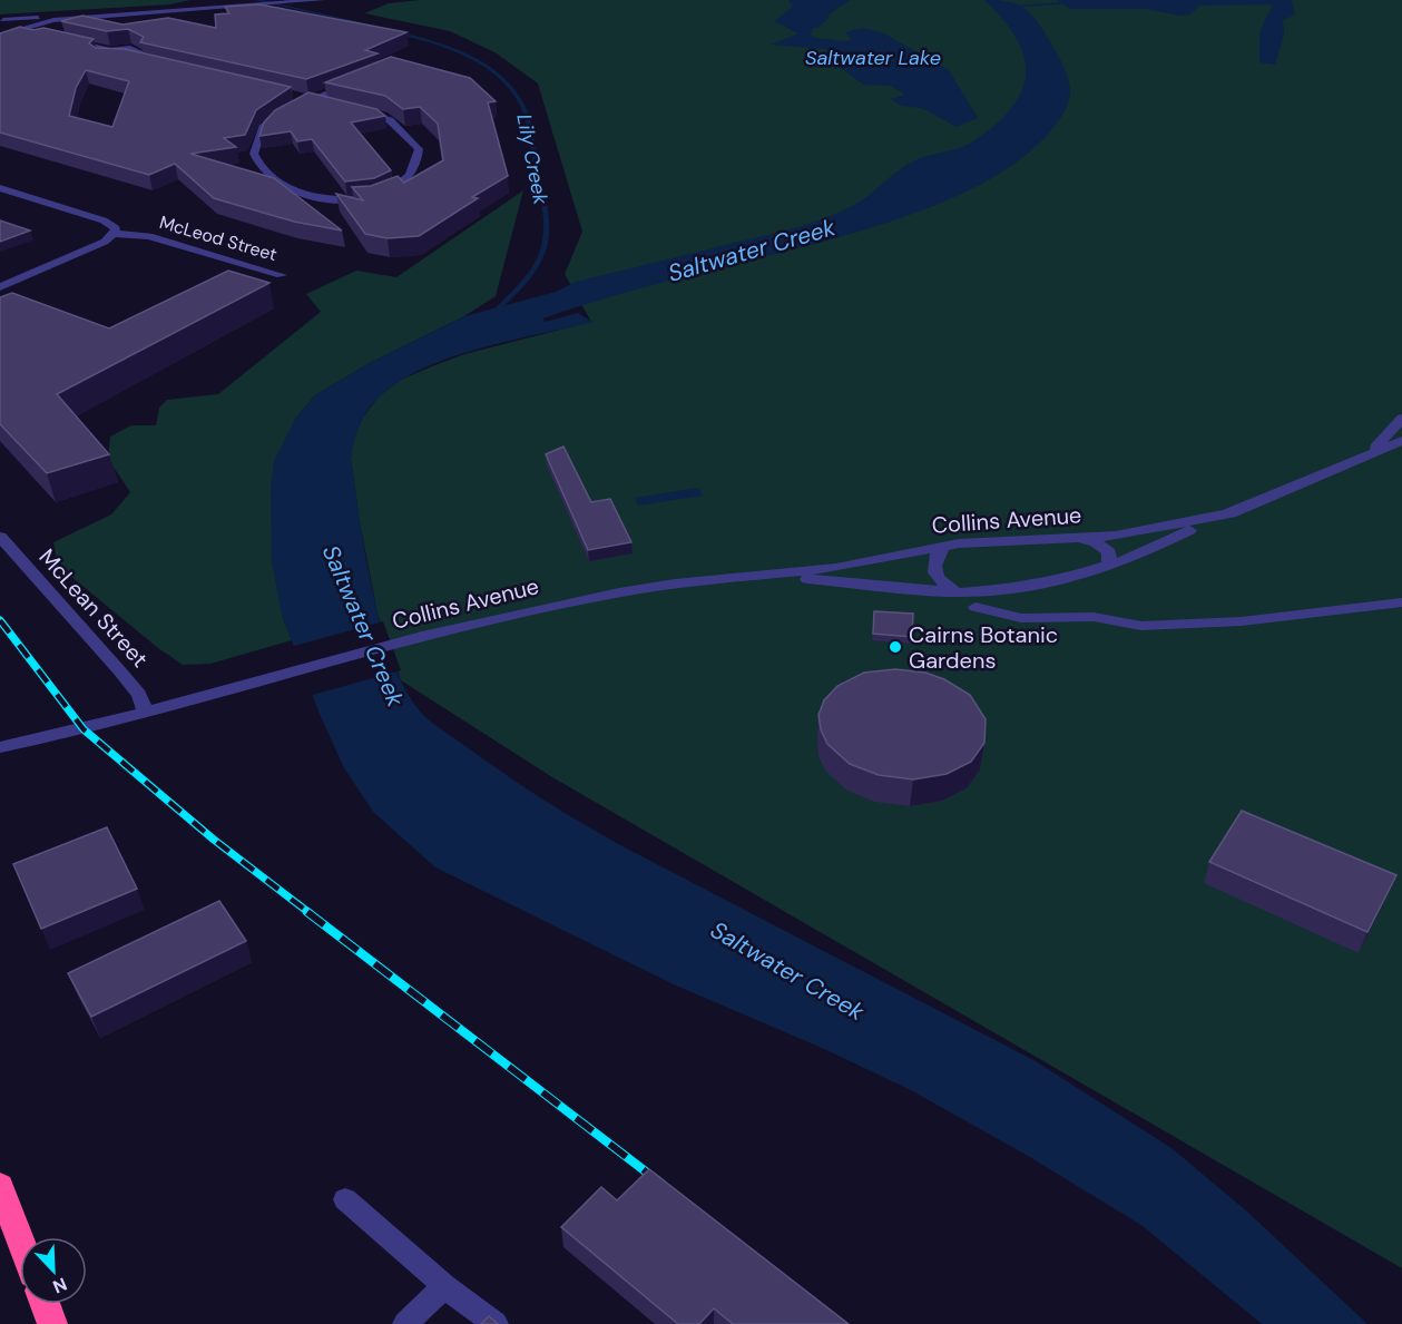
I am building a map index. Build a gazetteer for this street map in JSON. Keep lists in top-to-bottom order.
{
  "streets": {
    "street": ["McLeod Street", "Collins Avenue", "McLean Street"]
  },
  "crossings": [
    ["Collins Avenue", "McLean Street"]
  ],
  "water": ["Saltwater Lake", "Lily Creek", "Saltwater Creek"],
  "places": ["Cairns Botanic Gardens"],
  "north": "bottom right"
}
